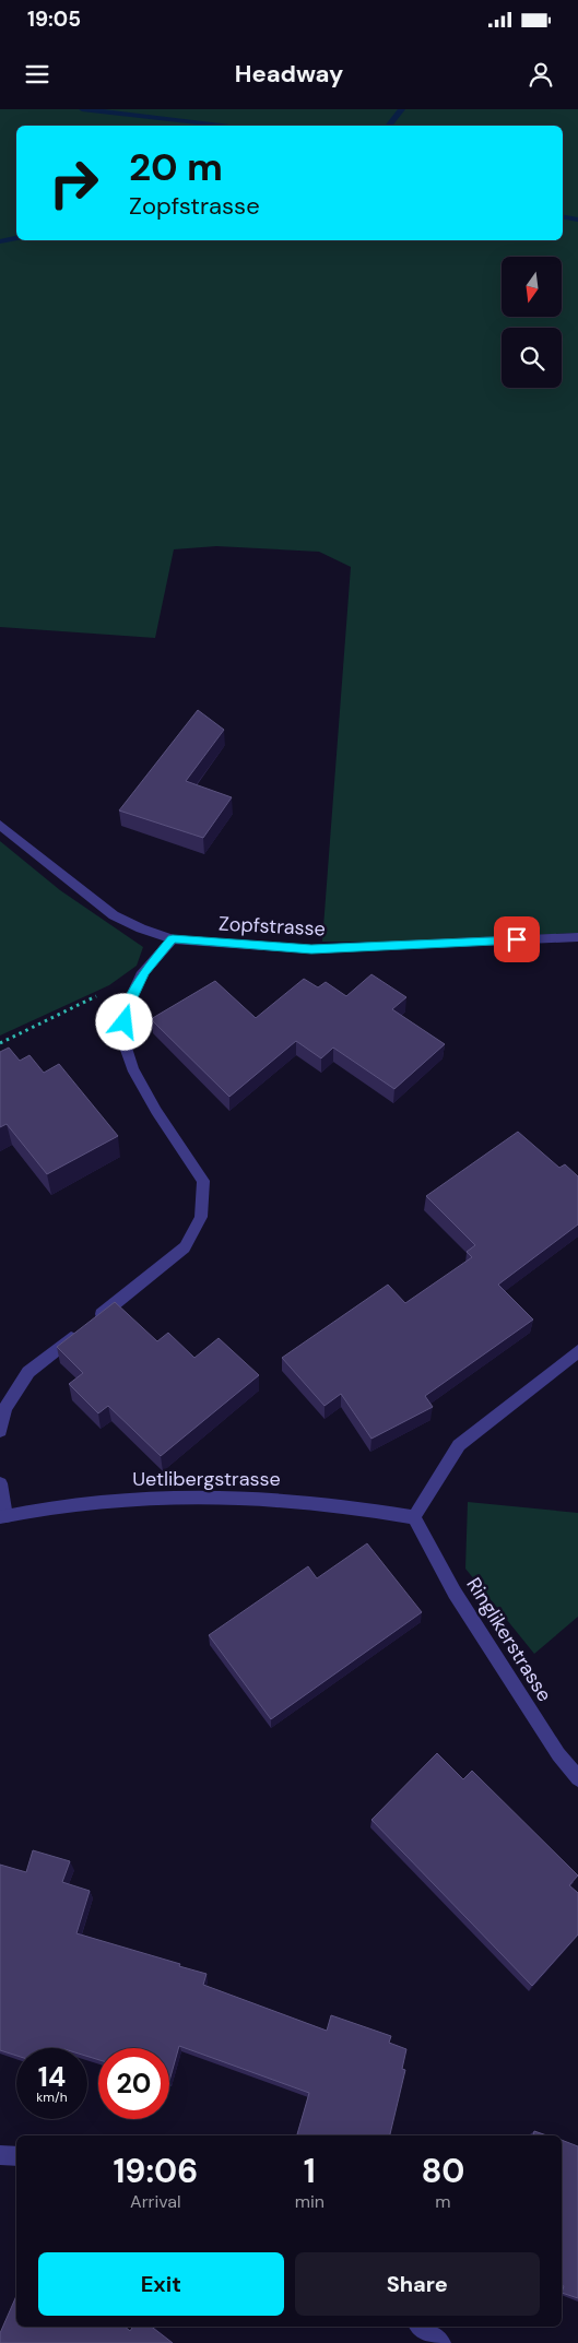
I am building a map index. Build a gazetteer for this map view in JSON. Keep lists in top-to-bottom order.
{
  "streets": {
    "street": ["Zopfstrasse", "Uetlibergstrasse", "Ringlikerstrasse"]
  },
  "crossings": [
    ["Uetlibergstrasse", "Ringlikerstrasse"]
  ],
  "north": "bottom",
  "page": {
    "status": "19:05",
    "header": "Headway",
    "turn": ["20 m", "Zopfstrasse"],
    "speed": "14 km/h",
    "limit": "20",
    "eta": [
      "19:06",
      "Arrival",
      "1",
      "min",
      "80",
      "m"
    ],
    "buttons": ["Exit", "Share"]
  }
}
